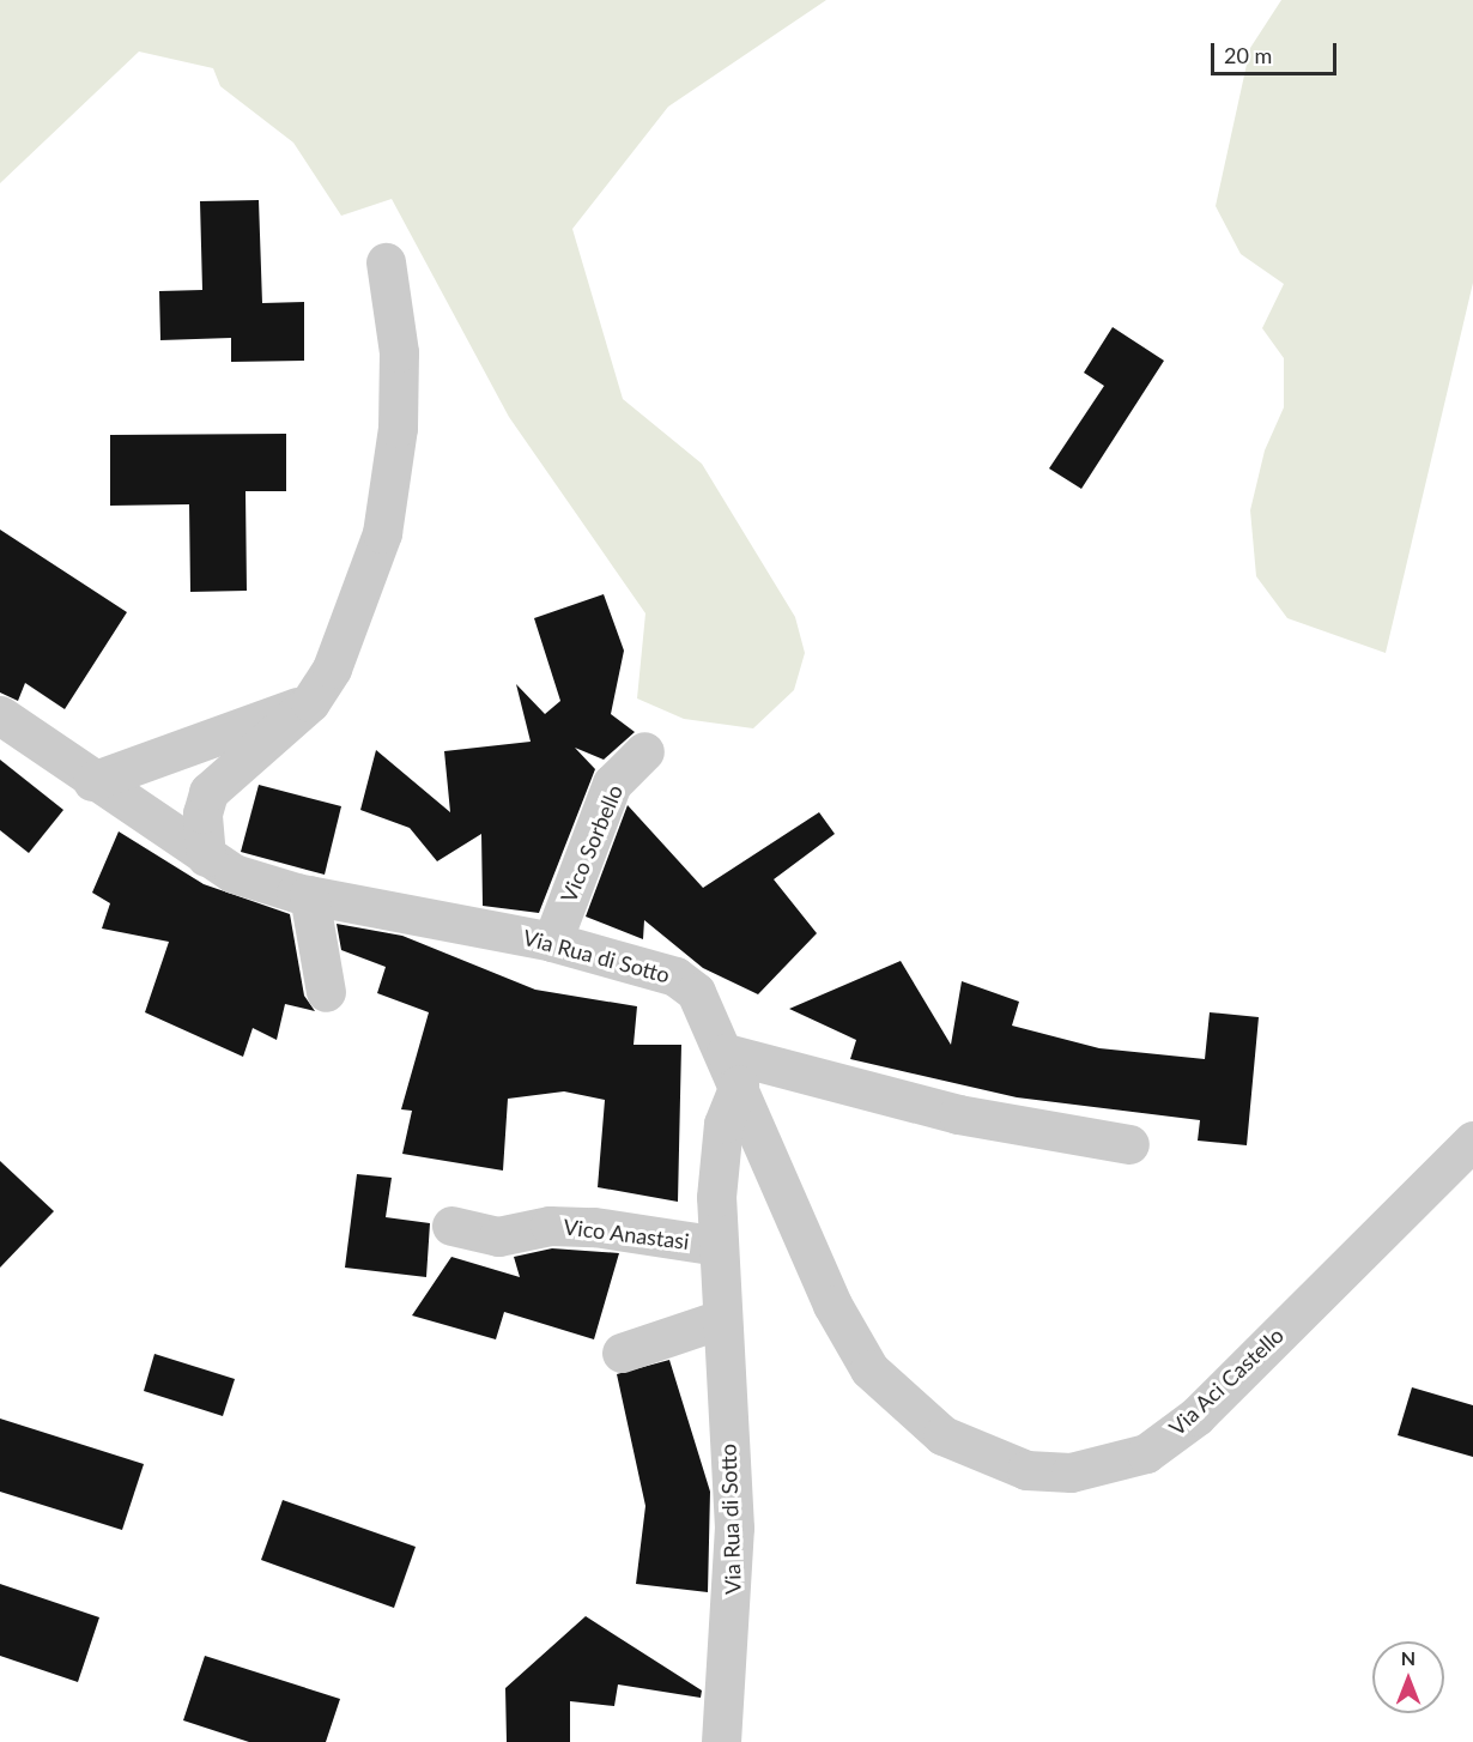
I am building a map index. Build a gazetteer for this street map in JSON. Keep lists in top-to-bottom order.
{
  "streets": {
    "street": [
      "Vico Sorbello",
      "Via Rua di Sotto",
      "Vico Anastasi",
      "Via Aci Castello"
    ]
  },
  "crossings": [
    ["Vico Sorbello", "Via Rua di Sotto"],
    ["Via Rua di Sotto", "Vico Anastasi"],
    ["Via Rua di Sotto", "Via Aci Castello"]
  ],
  "scale_bar": "20 m",
  "north": "top"
}
